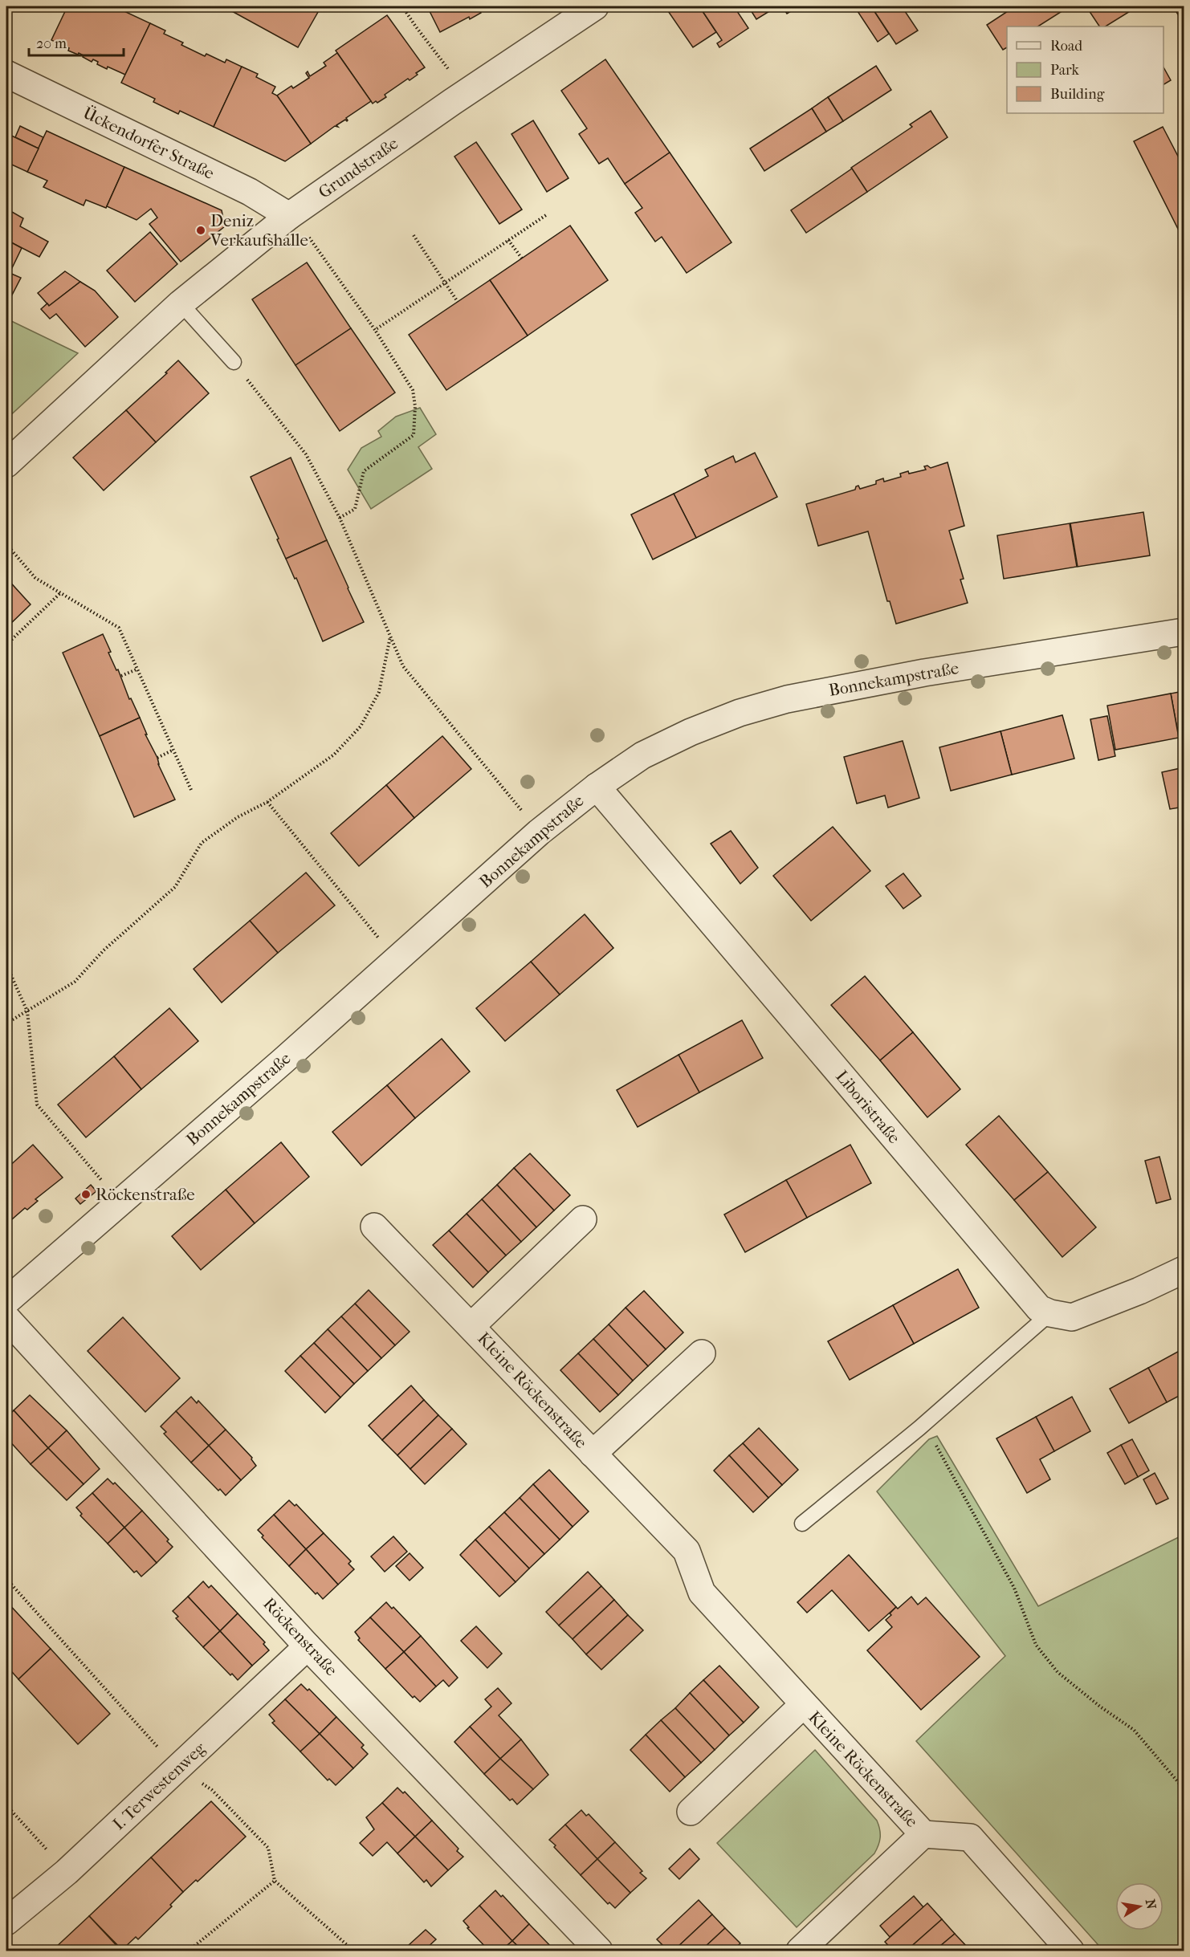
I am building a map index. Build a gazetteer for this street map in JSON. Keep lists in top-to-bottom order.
{
  "streets": {
    "street": [
      "Ückendorfer Straße",
      "Grundstraße",
      "Bonnekampstraße",
      "Liboristraße",
      "Kleine Röckenstraße",
      "Röckenstraße",
      "I. Terwestenweg"
    ]
  },
  "crossings": [
    ["Ückendorfer Straße", "Grundstraße"],
    ["Bonnekampstraße", "Liboristraße"],
    ["Röckenstraße", "I. Terwestenweg"]
  ],
  "places": ["Deniz Verkaufshalle", "Röckenstraße"],
  "legend": ["Road", "Park", "Building"],
  "scale_bar": "20 m",
  "north": "right"
}
